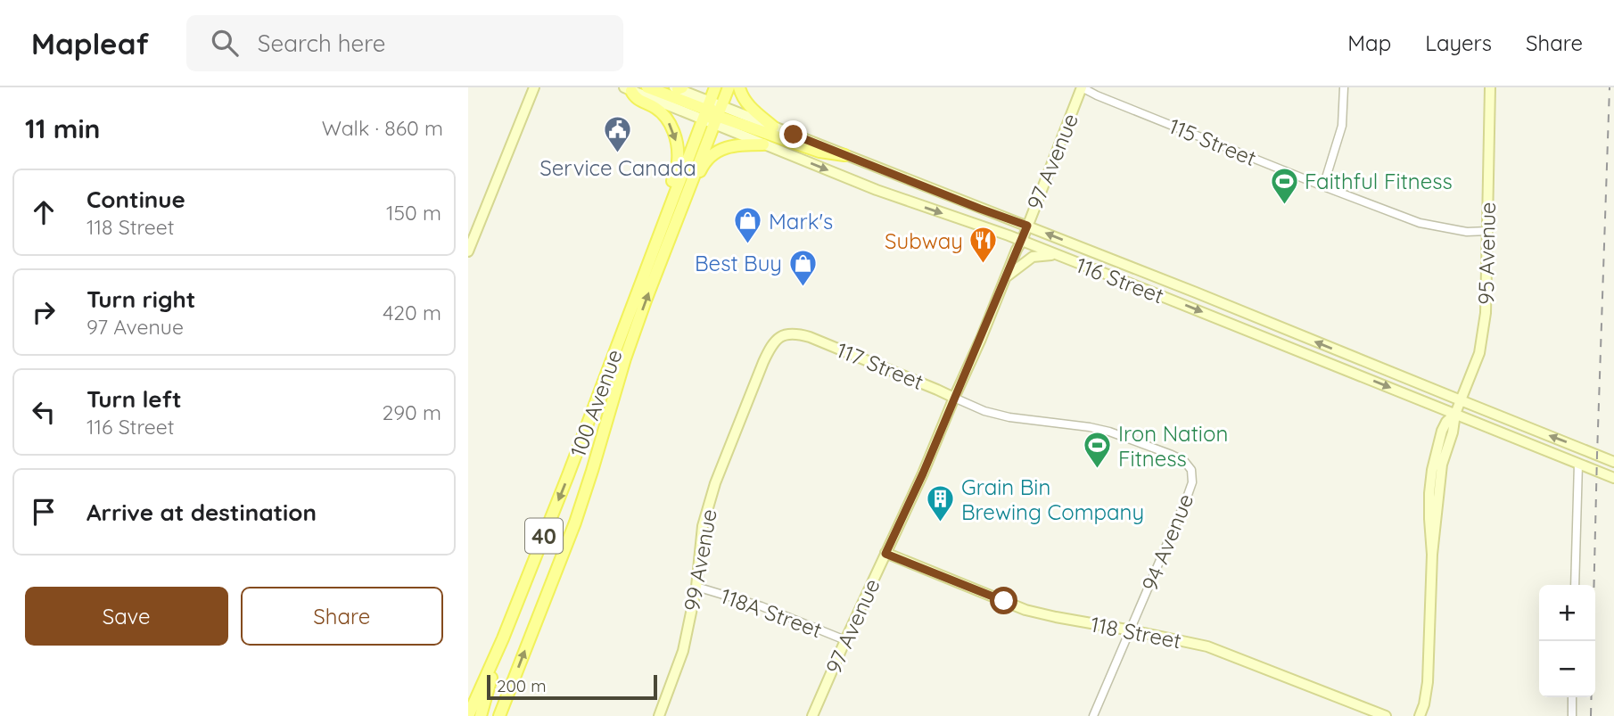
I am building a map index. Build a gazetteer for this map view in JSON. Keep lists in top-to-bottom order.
{
  "streets": {
    "main road": ["100 Avenue", "40"],
    "street": [
      "115 Street",
      "97 Avenue",
      "95 Avenue",
      "116 Street",
      "117 Street",
      "94 Avenue",
      "99 Avenue",
      "118A Street",
      "118 Street"
    ]
  },
  "crossings": [
    ["115 Street", "97 Avenue"],
    ["115 Street", "95 Avenue"],
    ["97 Avenue", "116 Street"],
    ["97 Avenue", "117 Street"],
    ["97 Avenue", "118A Street"],
    ["97 Avenue", "118 Street"],
    ["95 Avenue", "116 Street"],
    ["116 Street", "100 Avenue"],
    ["117 Street", "94 Avenue"],
    ["117 Street", "99 Avenue"],
    ["94 Avenue", "118 Street"],
    ["99 Avenue", "118A Street"]
  ],
  "places": {
    "public building": ["Service Canada"],
    "sports": ["Faithful Fitness", "Iron Nation Fitness"],
    "shop": ["Mark's", "Best Buy"],
    "restaurant": ["Subway"],
    "building": ["Grain Bin Brewing Company"]
  },
  "scale_bar": "200 m",
  "page": {
    "header": "Mapleaf",
    "search": "Search here",
    "nav": ["Map", "Layers", "Share"],
    "heading": ["11 min", "Walk · 860 m"],
    "list": [
      ["Continue", "118 Street", "150 m"],
      ["Turn right", "97 Avenue", "420 m"],
      ["Turn left", "116 Street", "290 m"],
      "Arrive at destination"
    ],
    "buttons": ["Save", "Share"],
    "map_buttons": ["+", "−"],
    "scale": "200 m"
  }
}
